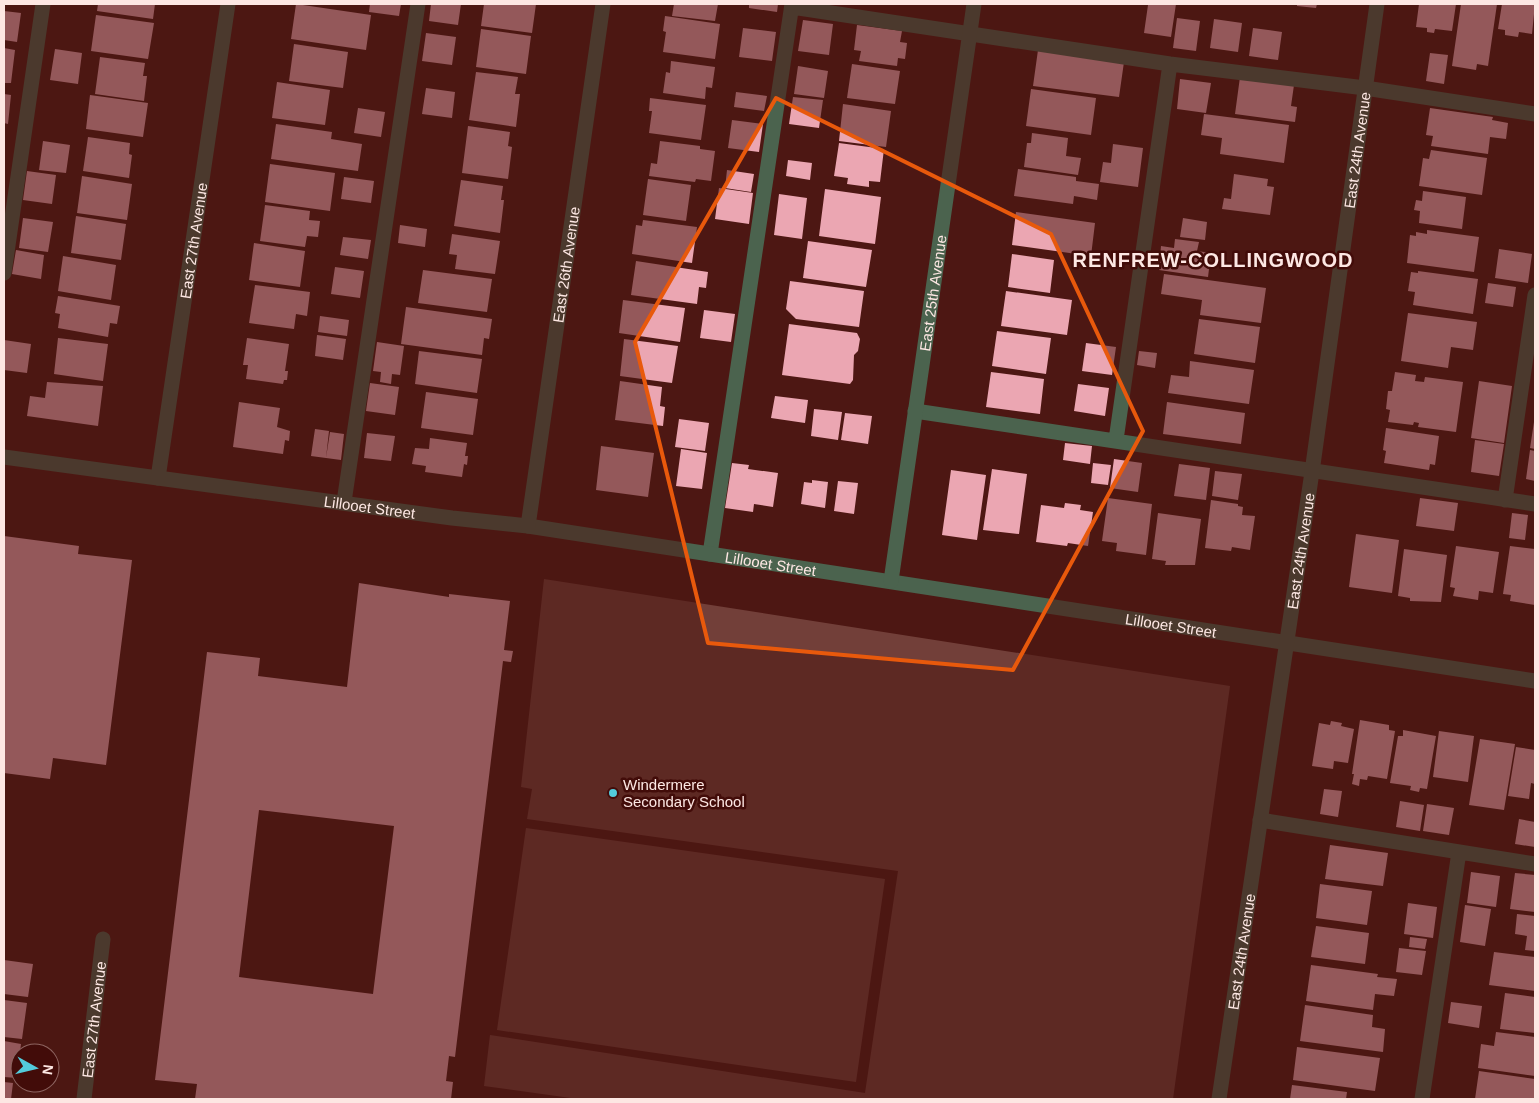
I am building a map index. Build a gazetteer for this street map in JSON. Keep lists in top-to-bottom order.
{
  "streets": {
    "street": [
      "East 24th Avenue",
      "East 27th Avenue",
      "East 26th Avenue",
      "East 25th Avenue",
      "Lillooet Street"
    ]
  },
  "crossings": [
    ["East 24th Avenue", "Lillooet Street"],
    ["East 27th Avenue", "Lillooet Street"],
    ["East 26th Avenue", "Lillooet Street"],
    ["East 25th Avenue", "Lillooet Street"]
  ],
  "districts": ["RENFREW-COLLINGWOOD"],
  "places": ["Windermere Secondary School"],
  "north": "right"
}
